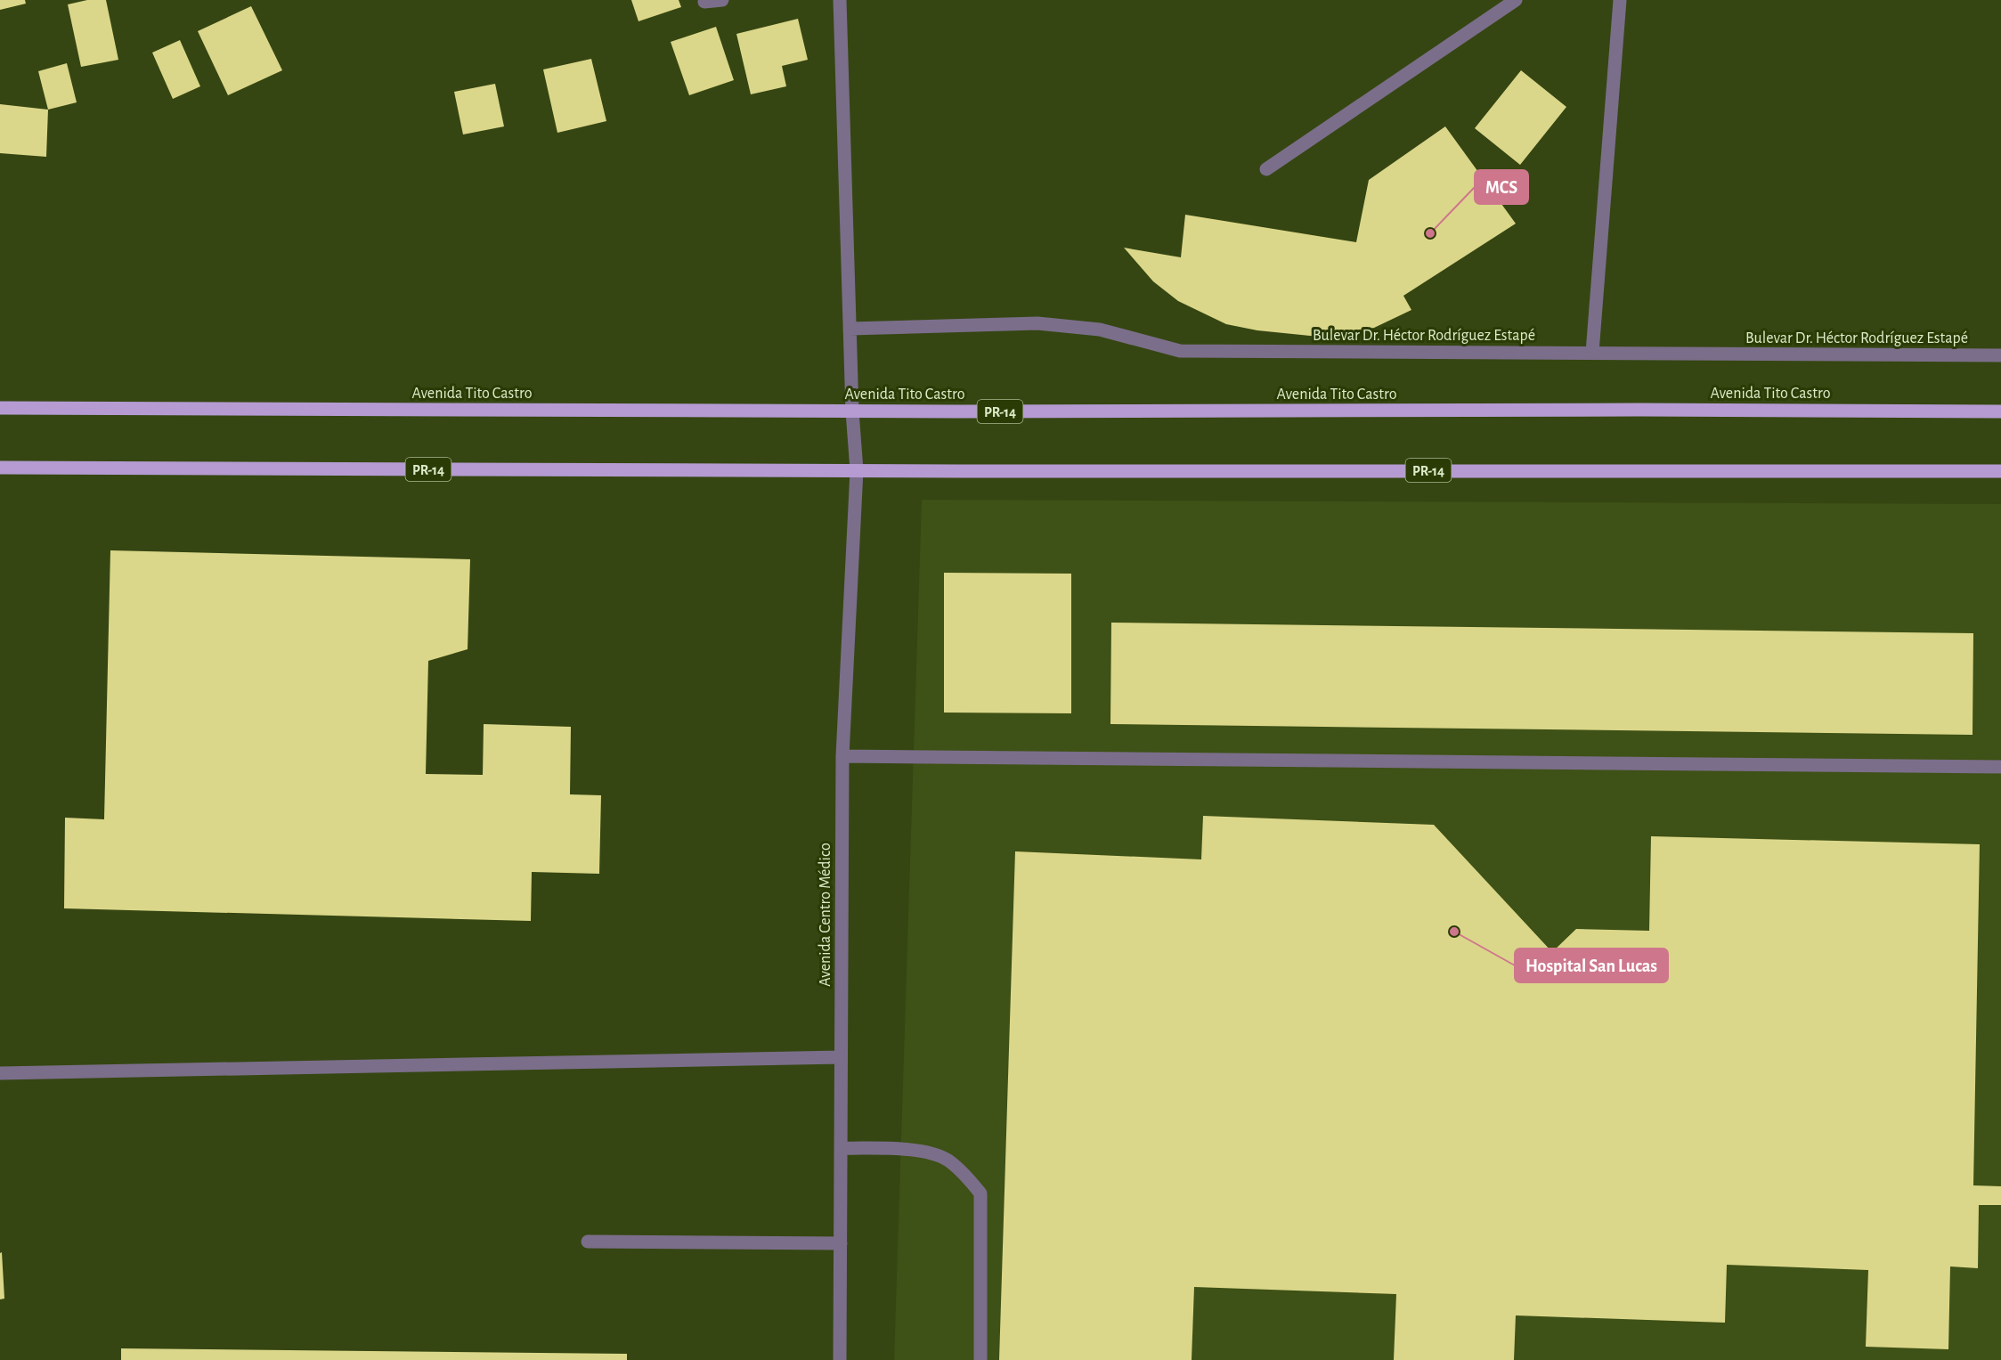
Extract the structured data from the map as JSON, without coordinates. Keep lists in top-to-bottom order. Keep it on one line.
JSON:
{"streets":{"main road":["Avenida Tito Castro","PR-14"],"street":["Bulevar Dr. Héctor Rodríguez Estapé","Avenida Centro Médico"]},"crossings":[["Bulevar Dr. Héctor Rodríguez Estapé","Avenida Centro Médico"],["Avenida Tito Castro","Avenida Centro Médico"],["PR-14","Avenida Centro Médico"]],"places":["MCS","Hospital San Lucas"]}
